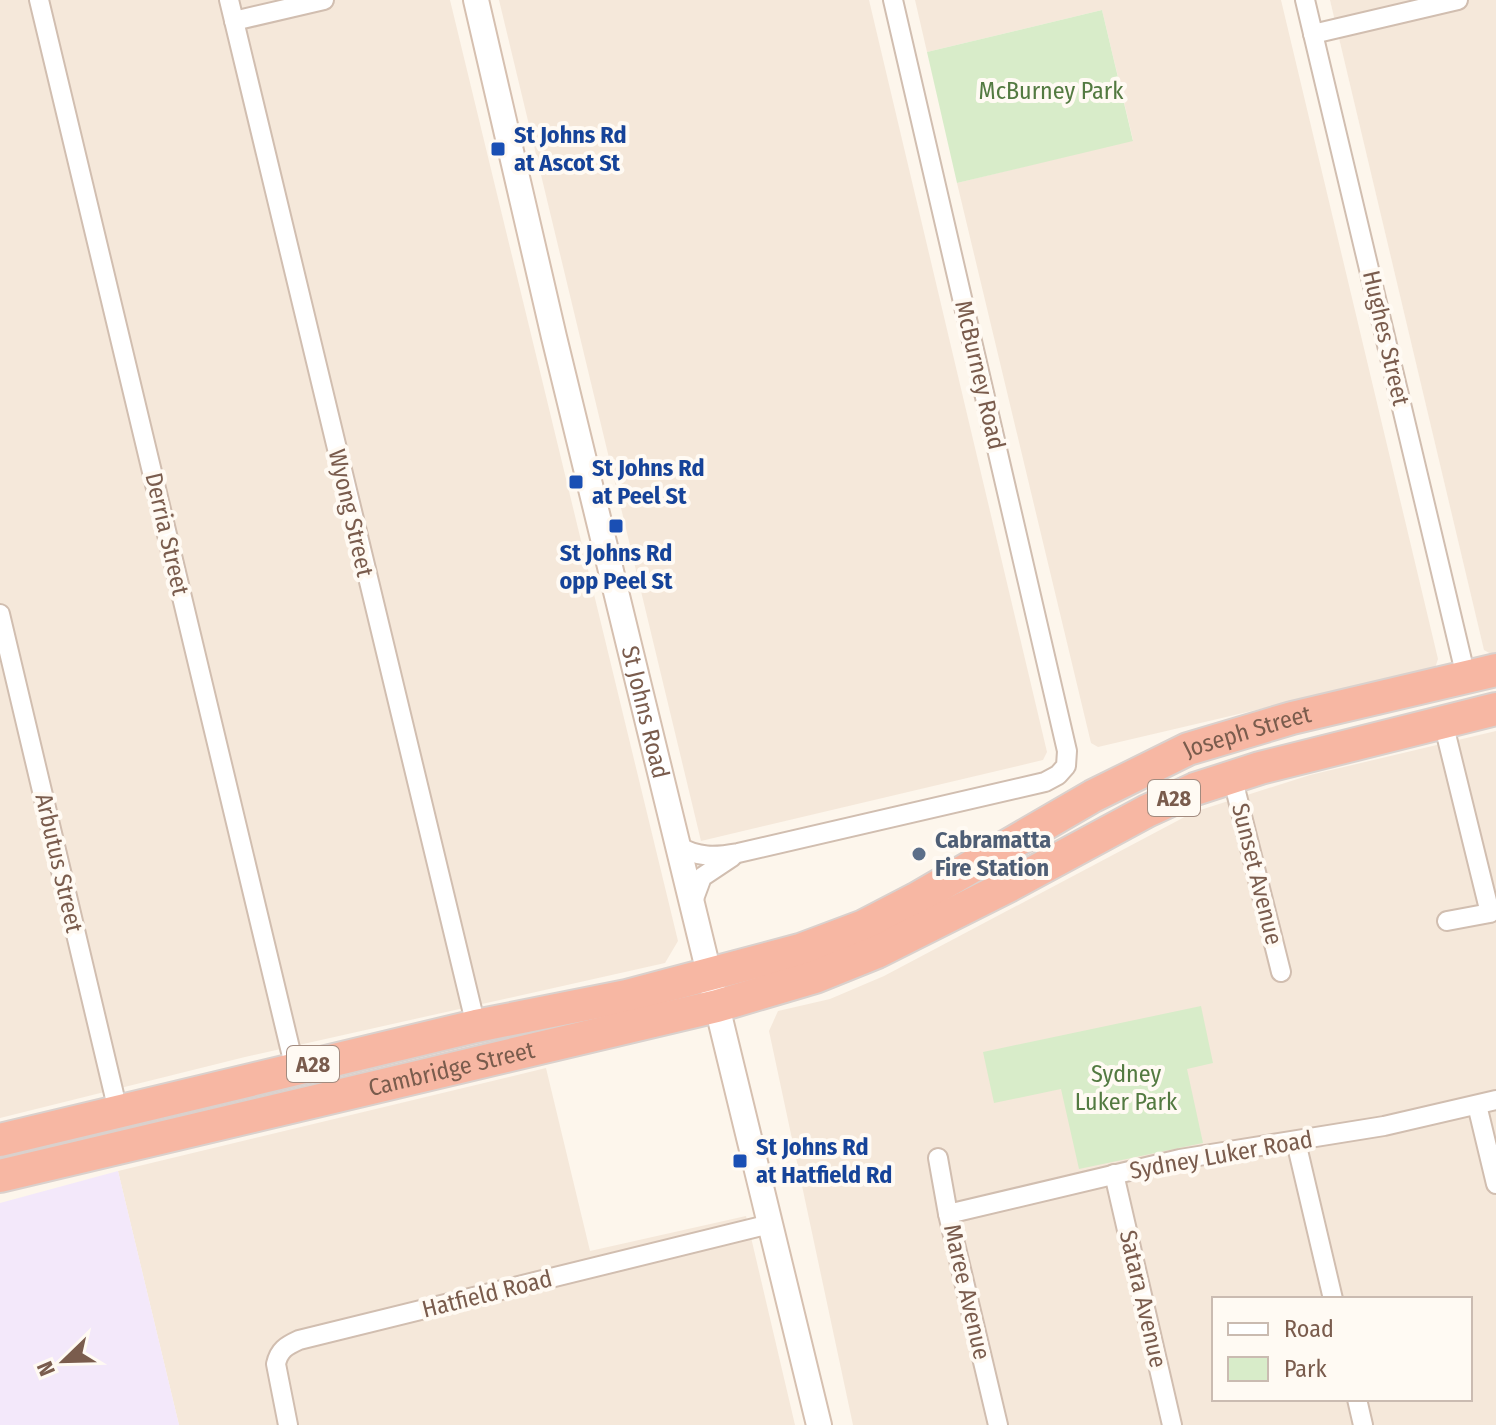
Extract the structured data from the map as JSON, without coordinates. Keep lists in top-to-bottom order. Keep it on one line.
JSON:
{"streets":{"highway":["Joseph Street","A28","Cambridge Street"],"main road":["St Johns Road"],"street":["Hughes Street","McBurney Road","Wyong Street","Derria Street","Arbutus Street","Sunset Avenue","Sydney Luker Road","Maree Avenue","Hatfield Road","Satara Avenue"]},"crossings":[["Hughes Street","Joseph Street"],["Wyong Street","Cambridge Street"],["Derria Street","Cambridge Street"],["St Johns Road","Joseph Street"],["St Johns Road","Cambridge Street"],["St Johns Road","Hatfield Road"],["Joseph Street","Sunset Avenue"],["Joseph Street","Cambridge Street"],["Arbutus Street","Cambridge Street"],["Sydney Luker Road","Maree Avenue"],["Sydney Luker Road","Satara Avenue"]],"parks":["McBurney Park","Sydney Luker Park"],"places":{"transit":["St Johns Rd at Ascot St","St Johns Rd at Peel St","St Johns Rd opp Peel St","St Johns Rd at Hatfield Rd"],"other":["Cabramatta Fire Station"]},"legend":["Road","Park"],"north":"bottom left"}
